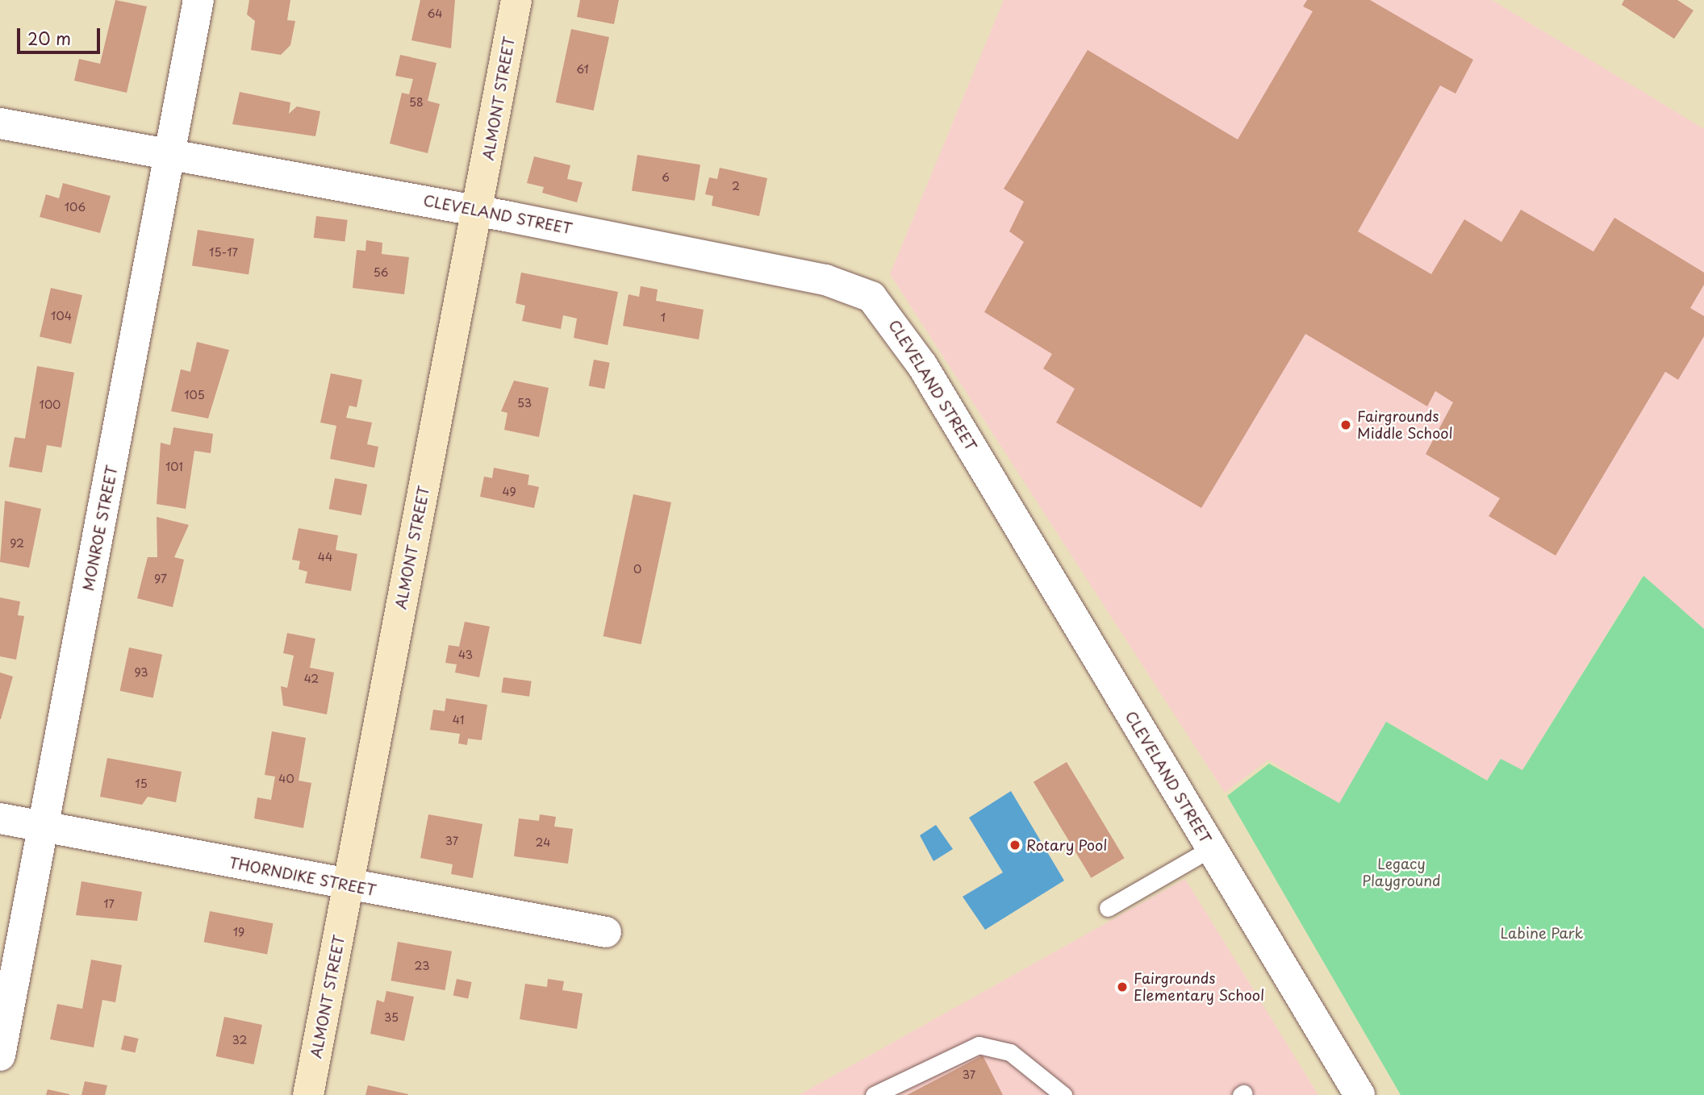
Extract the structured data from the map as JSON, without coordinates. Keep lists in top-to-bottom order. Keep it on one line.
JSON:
{"streets":{"street":["ALMONT STREET","CLEVELAND STREET","MONROE STREET","THORNDIKE STREET"]},"crossings":[["ALMONT STREET","CLEVELAND STREET"],["ALMONT STREET","THORNDIKE STREET"],["CLEVELAND STREET","MONROE STREET"],["MONROE STREET","THORNDIKE STREET"]],"parks":["Legacy Playground","Labine Park"],"places":["Fairgrounds Middle School","Rotary Pool","Fairgrounds Elementary School"],"house_numbers":["64","61","58","6","2","106","15-17","56","104","1","105","53","100","101","49","92","44","0","97","43","93","42","41","40","15","37","24","17","19","23","35","32","37"],"scale_bar":"20 m"}
